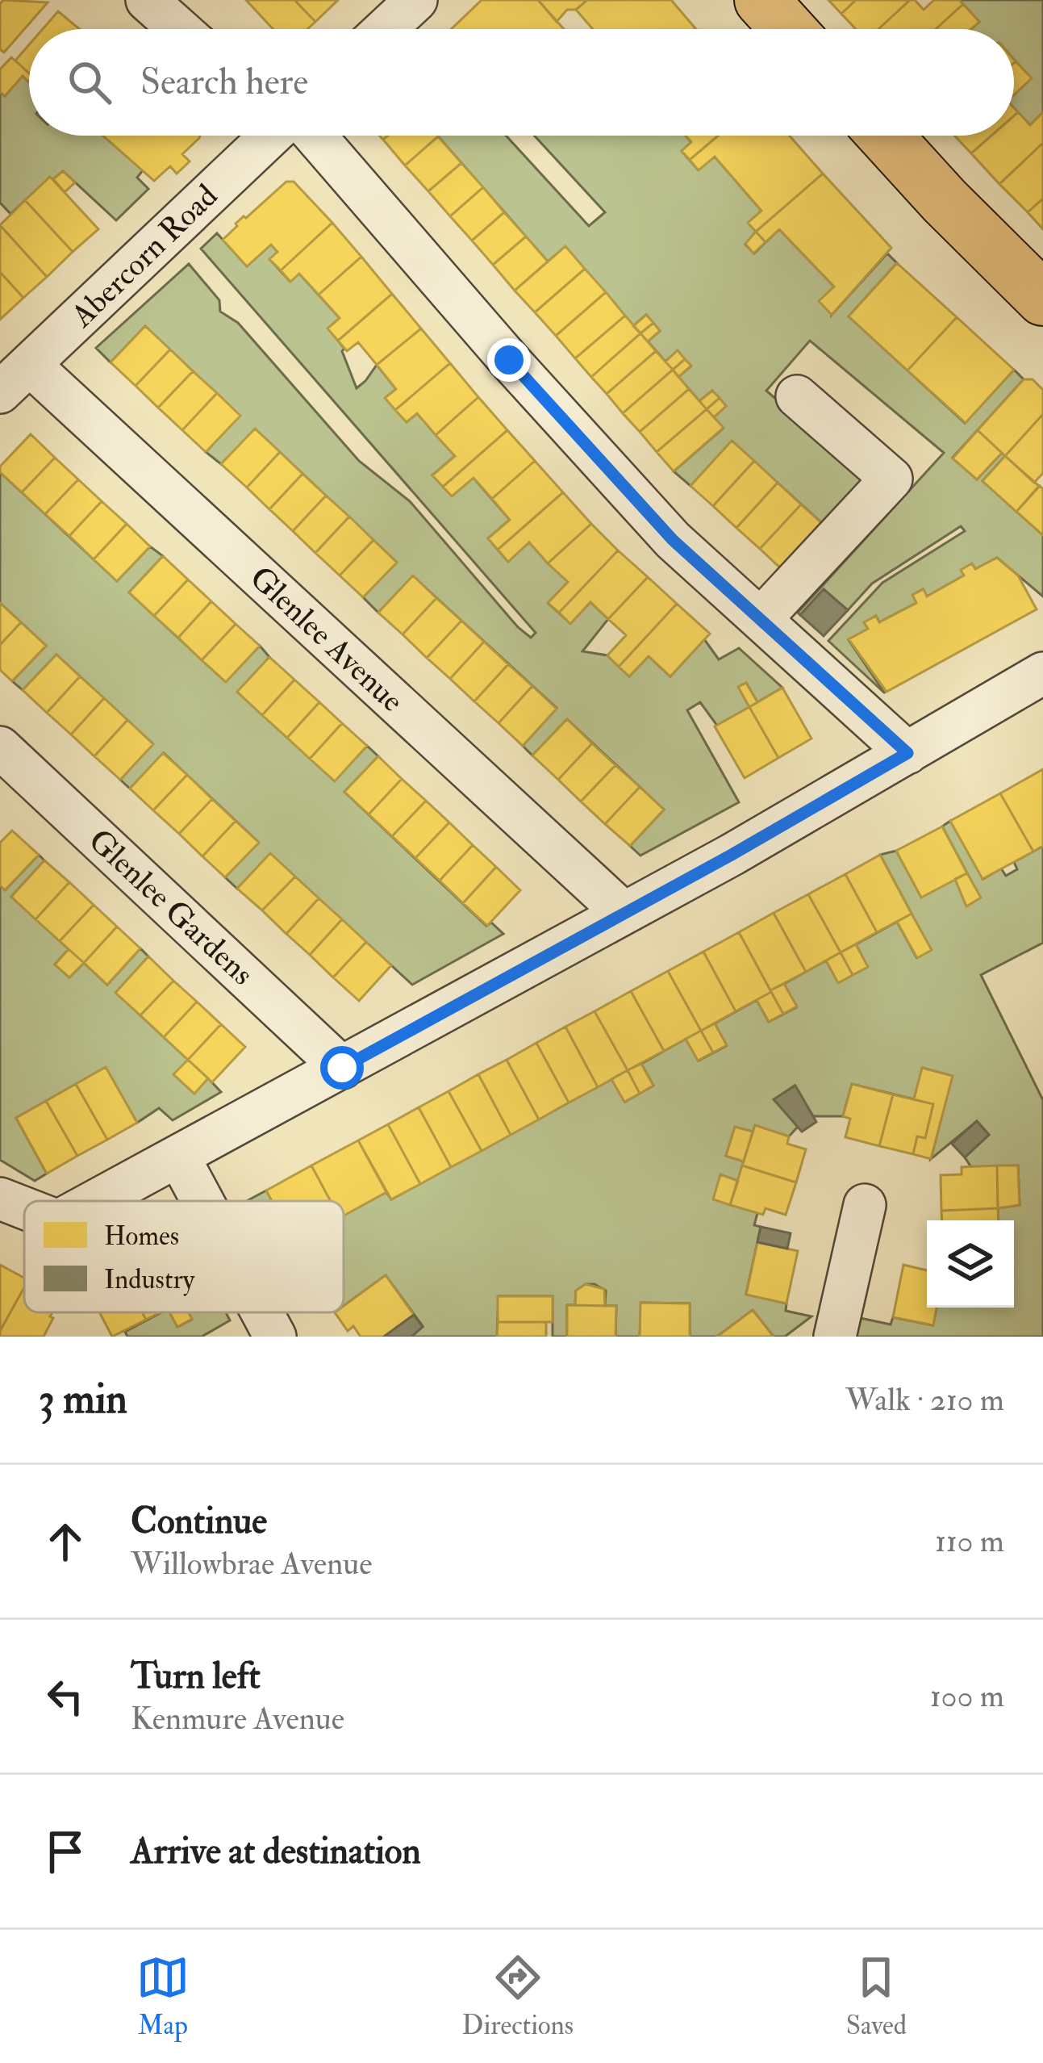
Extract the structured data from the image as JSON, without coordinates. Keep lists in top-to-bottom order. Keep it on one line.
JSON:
{"streets":{"street":["Abercorn Road","Glenlee Avenue","Glenlee Gardens"]},"crossings":[["Abercorn Road","Glenlee Avenue"]],"legend":["Homes","Industry"],"page":{"search":"Search here","heading":["3 min","Walk · 210 m"],"list":[["Continue","Willowbrae Avenue","110 m"],["Turn left","Kenmure Avenue","100 m"],"Arrive at destination"],"nav":["Map","Directions","Saved"]}}
